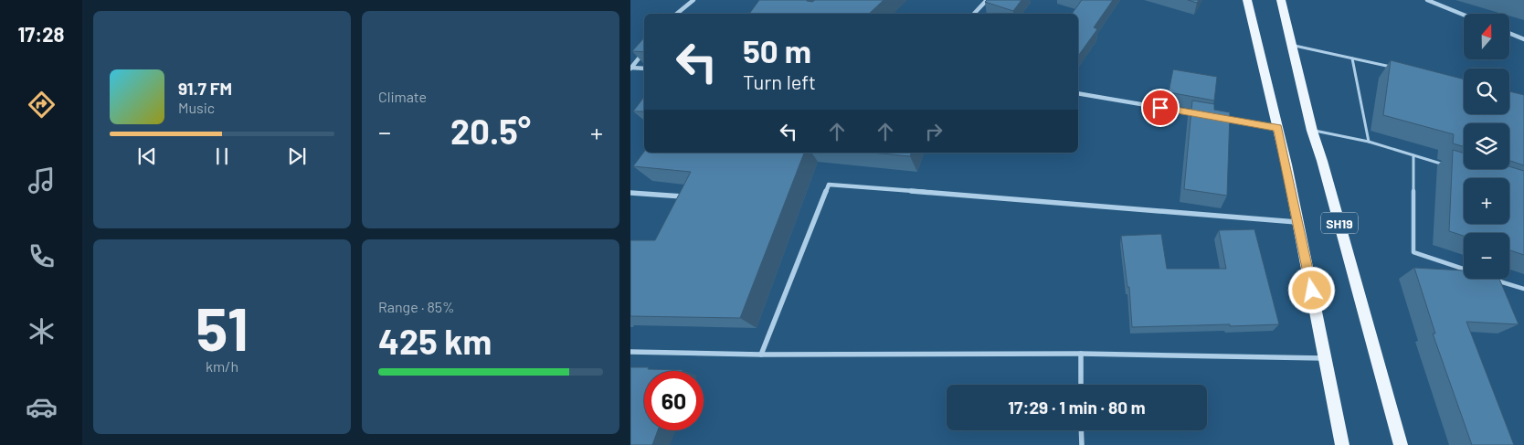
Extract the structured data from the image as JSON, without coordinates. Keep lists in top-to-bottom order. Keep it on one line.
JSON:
{"streets":{"main road":["SH19"]},"north":"top","page":{"tabs":"17:28","tile":["Climate",["51","km/h"],["Range · 85%","425 km"]],"map_buttons":["+","−"],"turn":["50 m","Turn left"],"song":["91.7 FM","Music"],"heat":["−","20.5°","+"],"limit":"60","trip":"17:29 · 1 min · 80 m"}}
